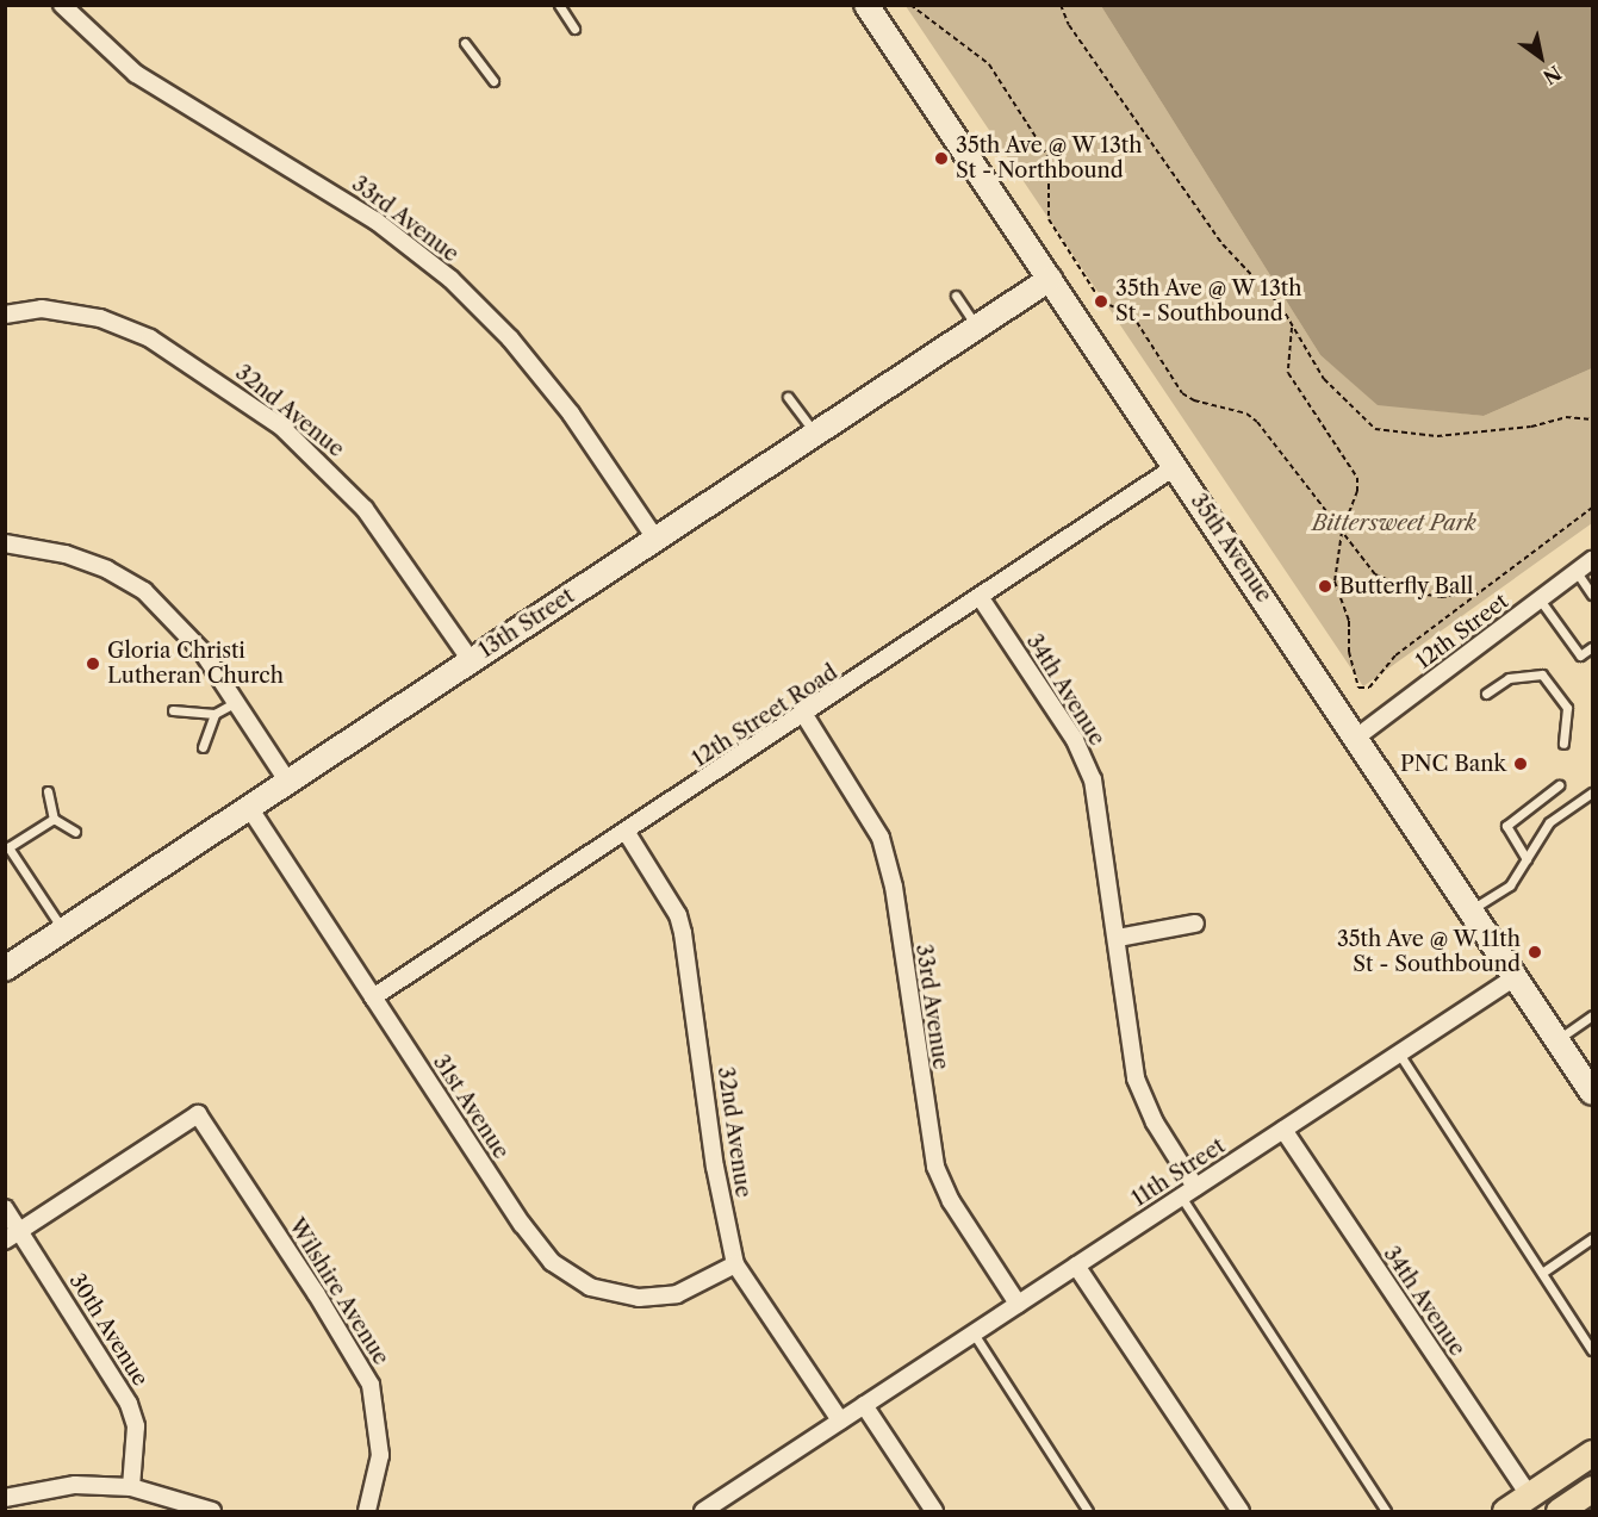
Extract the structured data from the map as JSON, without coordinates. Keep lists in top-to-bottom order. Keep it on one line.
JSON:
{"streets":{"main road":["35th Avenue","13th Street"],"street":["33rd Avenue","32nd Avenue","12th Street","34th Avenue","12th Street Road","31st Avenue","11th Street","Wilshire Avenue","30th Avenue"]},"crossings":[["33rd Avenue","13th Street"],["33rd Avenue","12th Street Road"],["33rd Avenue","11th Street"],["32nd Avenue","13th Street"],["32nd Avenue","12th Street Road"],["32nd Avenue","31st Avenue"],["32nd Avenue","11th Street"],["35th Avenue","13th Street"],["35th Avenue","12th Street"],["35th Avenue","12th Street Road"],["35th Avenue","11th Street"],["13th Street","31st Avenue"],["34th Avenue","12th Street Road"],["34th Avenue","11th Street"],["12th Street Road","31st Avenue"],["Wilshire Avenue","30th Avenue"]],"parks":["Bittersweet Park"],"places":["35th Ave @ W 13th St - Northbound","35th Ave @ W 13th St - Southbound","Butterfly Ball","Gloria Christi Lutheran Church","PNC Bank","35th Ave @ W 11th St - Southbound"],"north":"bottom right"}
